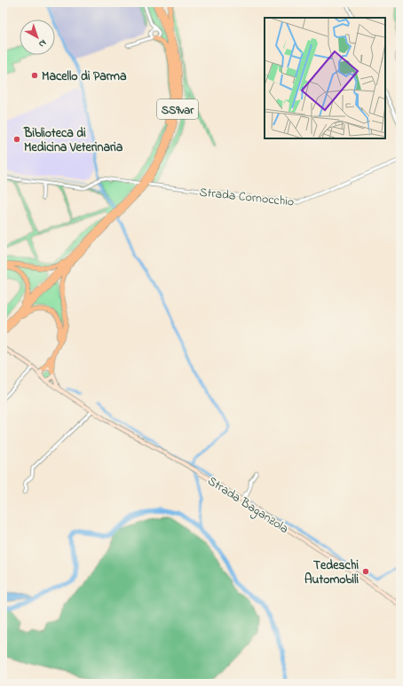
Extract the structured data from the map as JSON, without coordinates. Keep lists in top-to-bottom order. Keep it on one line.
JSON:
{"streets":{"highway":["SS9var"],"main road":["Strada Baganzola"],"street":["Strada Cornocchio"]},"places":["Macello di Parma","Biblioteca di Medicina Veterinaria","Tedeschi Automobili"],"north":"bottom right"}
